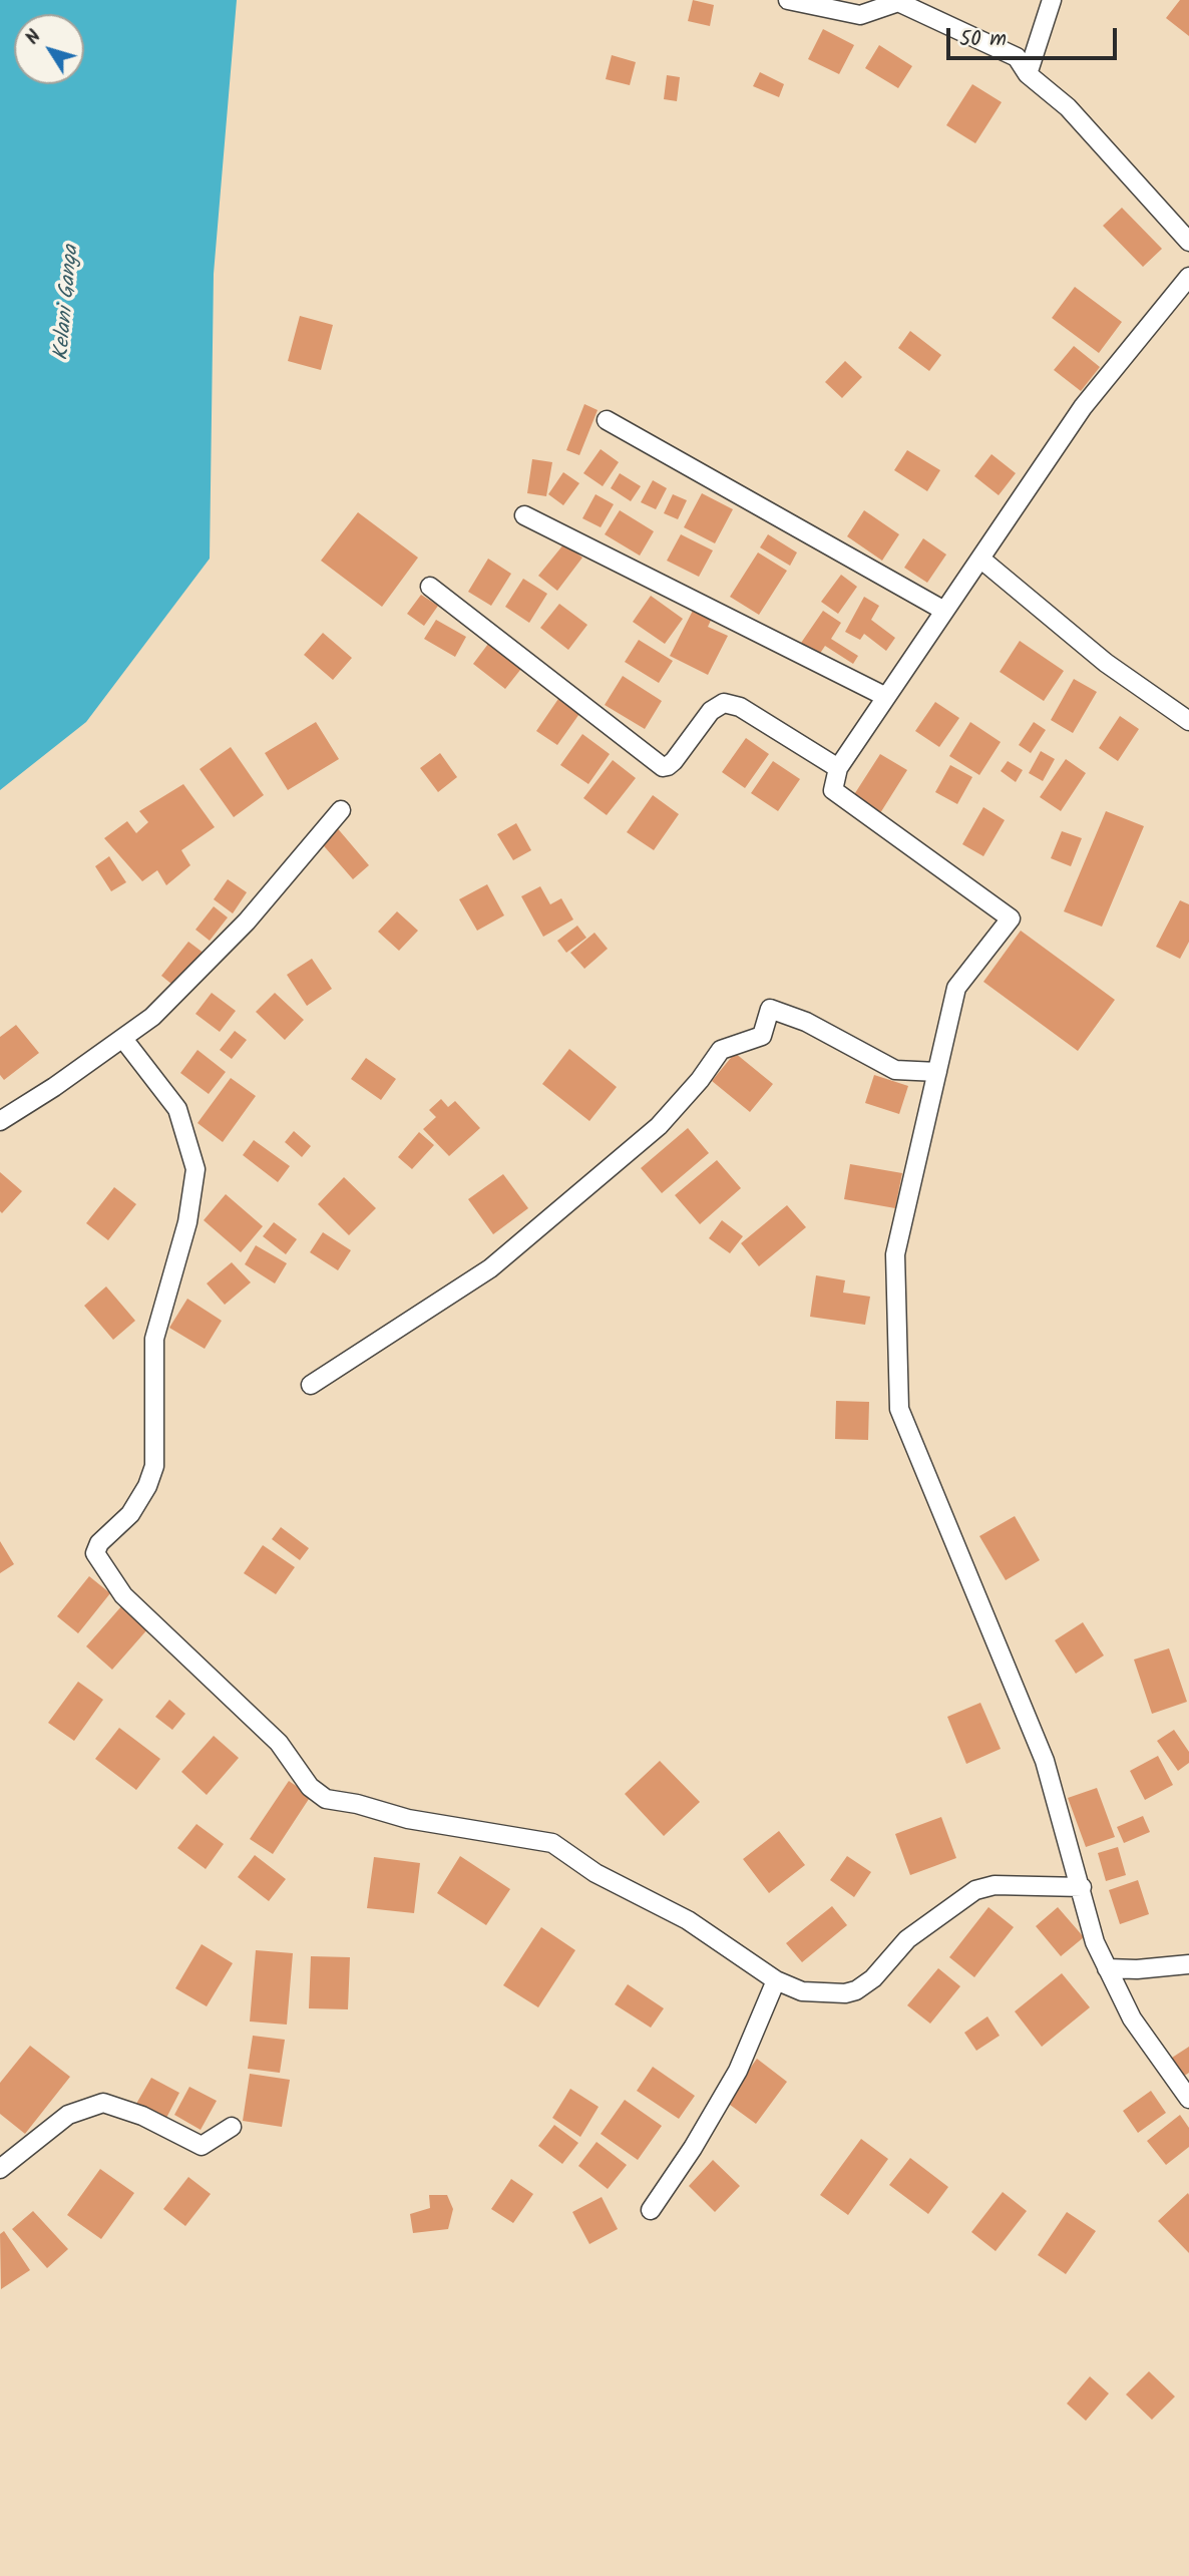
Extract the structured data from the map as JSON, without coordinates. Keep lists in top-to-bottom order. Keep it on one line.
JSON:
{"water":["Kelani Ganga"],"scale_bar":"50 m","north":"top left"}
